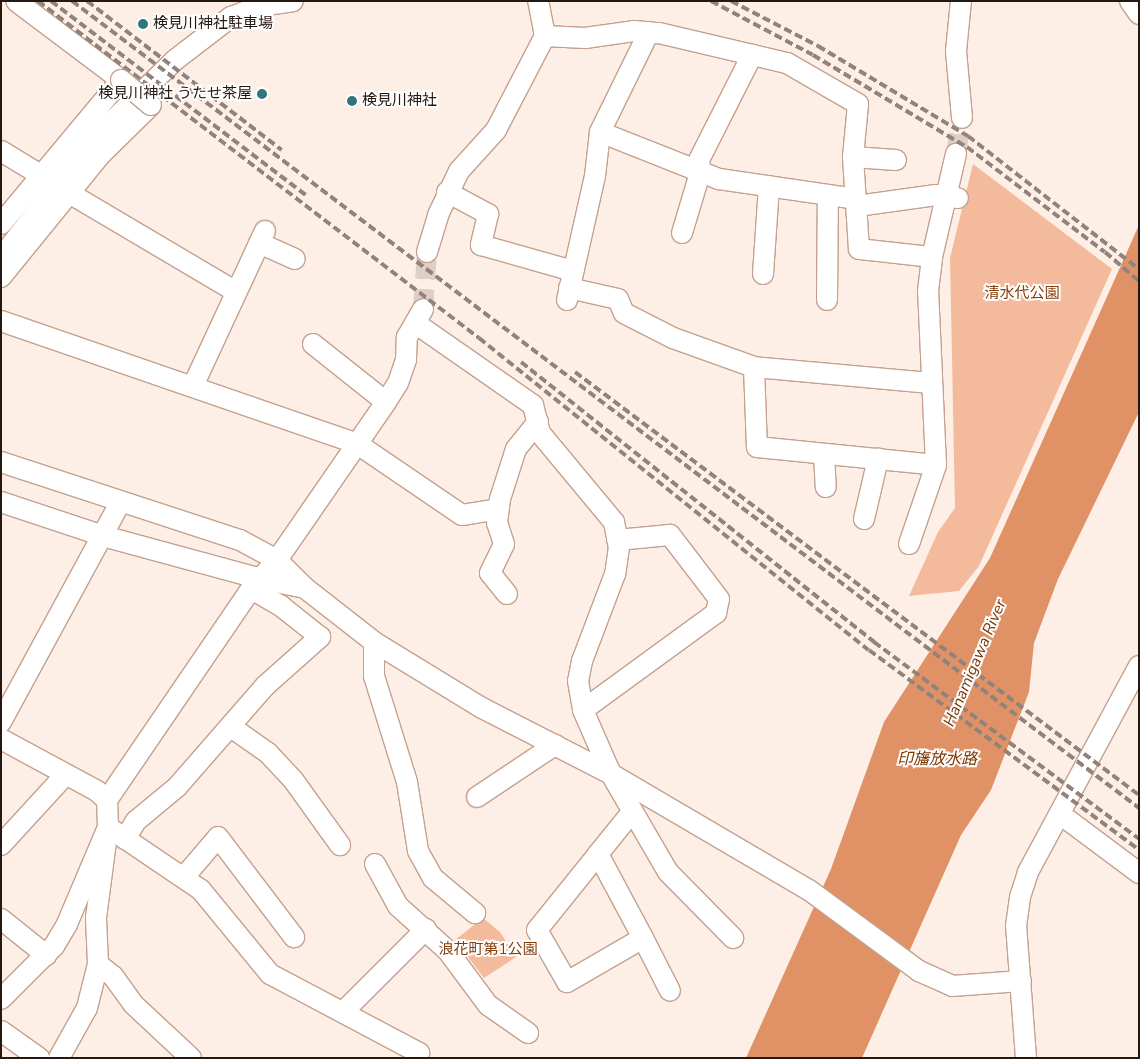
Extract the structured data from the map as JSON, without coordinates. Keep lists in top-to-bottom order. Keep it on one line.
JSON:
{"water":["Hanamigawa River","印旛放水路"],"parks":["清水代公園","浪花町第1公園"],"places":["検見川神社駐車場","検見川神社 うたせ茶屋","検見川神社"]}
